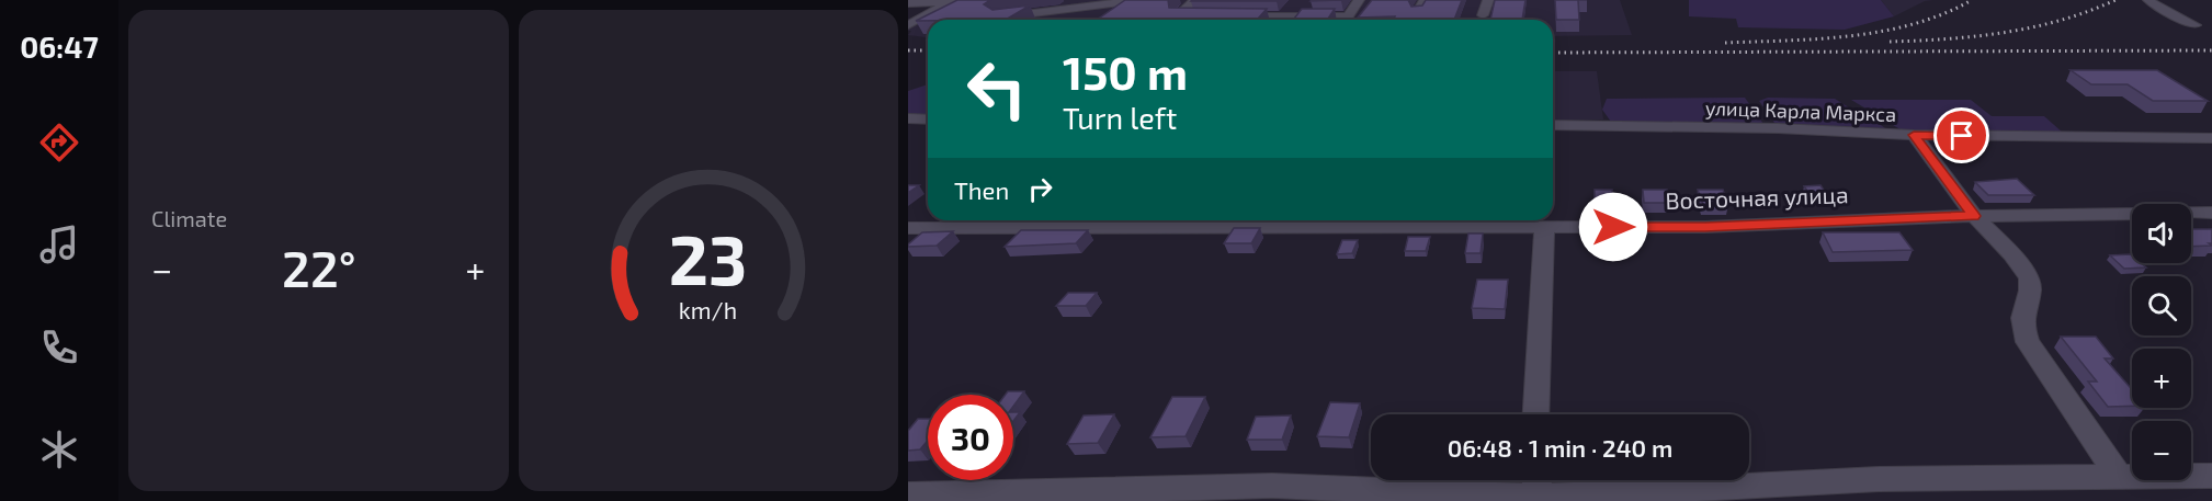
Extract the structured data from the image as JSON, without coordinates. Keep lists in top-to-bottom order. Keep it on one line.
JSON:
{"streets":{"street":["улица Карла Маркса","Восточная улица"]},"page":{"tabs":"06:47","tile":"Climate","turn":["150 m","Turn left"],"then":"Then","map_buttons":["+","−"],"heat":["−","22°","+"],"limit":"30","trip":"06:48 · 1 min · 240 m","gauge":["23","km/h"]}}
